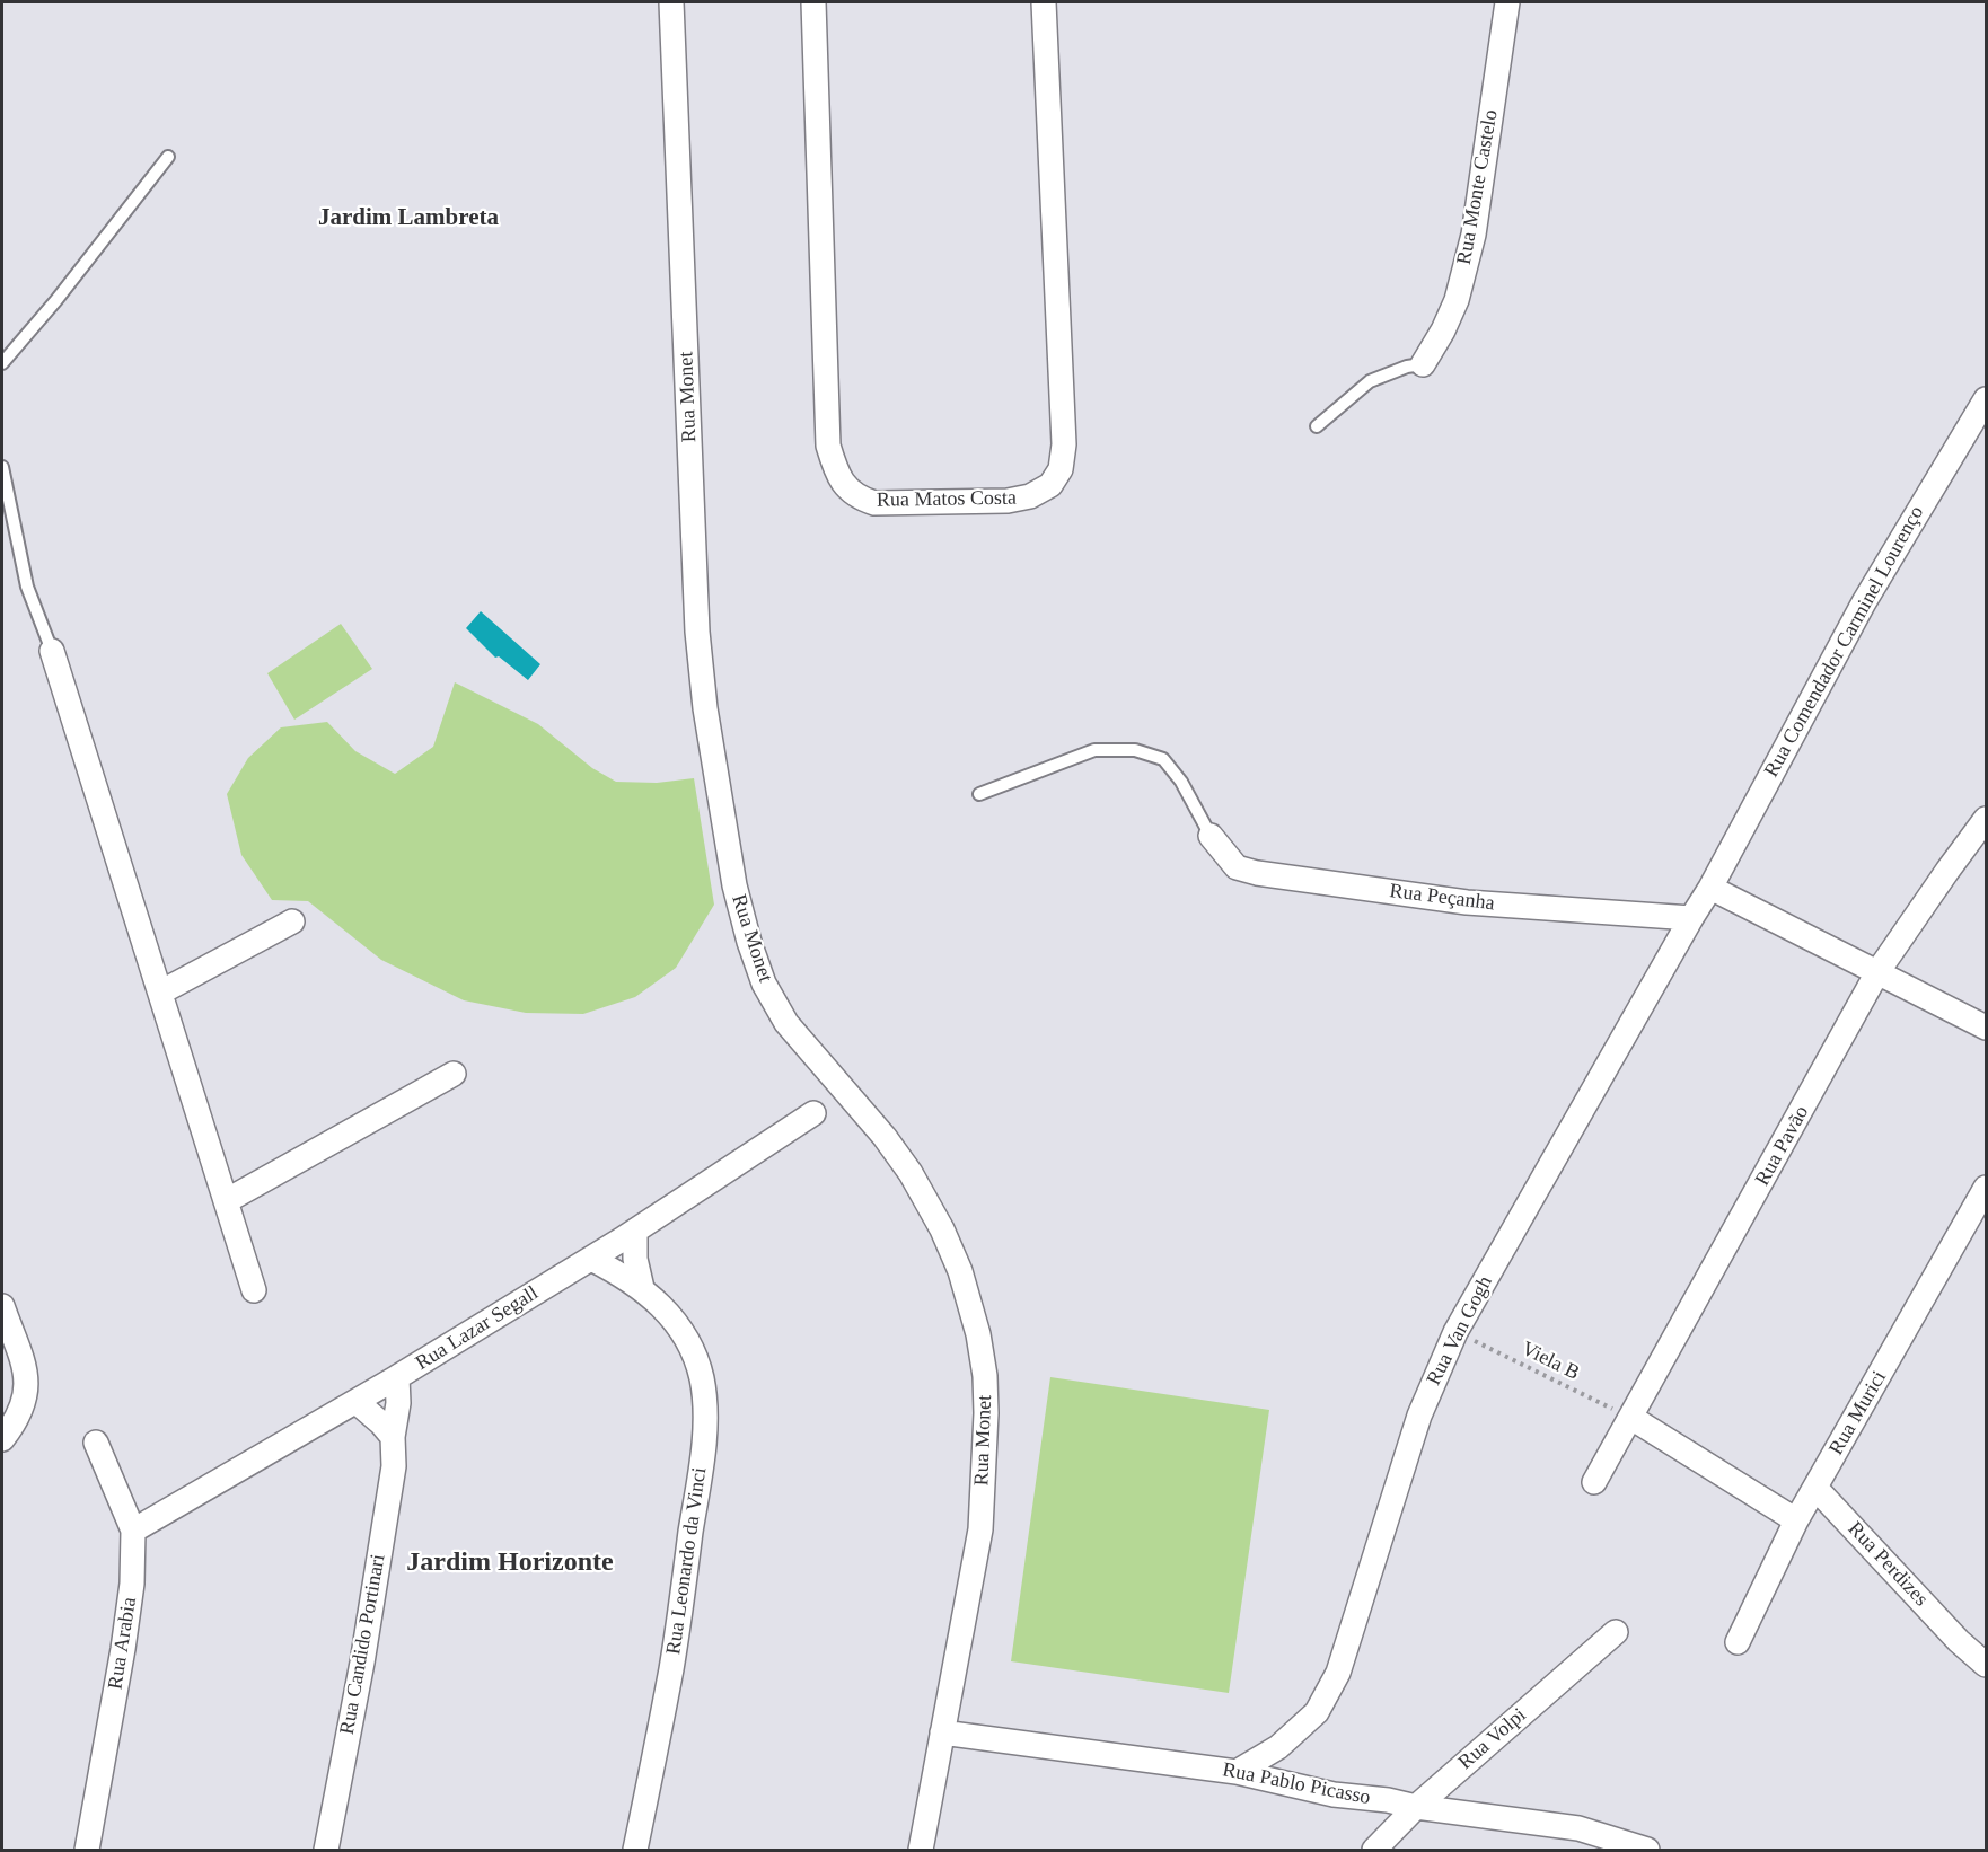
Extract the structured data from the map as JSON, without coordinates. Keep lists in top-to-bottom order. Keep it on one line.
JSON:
{"streets":{"street":["Rua Monte Castelo","Rua Monet","Rua Matos Costa","Rua Comendador Carminel Lourenço","Rua Peçanha","Rua Pavão","Rua Lazar Segall","Rua Van Gogh","Rua Murici","Rua Leonardo da Vinci","Rua Perdizes","Rua Arabia","Rua Candido Portinari","Rua Volpi","Rua Pablo Picasso"],"path":["Viela B"]},"crossings":[["Rua Monet","Rua Pablo Picasso"],["Rua Comendador Carminel Lourenço","Rua Van Gogh"],["Rua Peçanha","Rua Van Gogh"],["Rua Pavão","Viela B"],["Rua Lazar Segall","Rua Leonardo da Vinci"],["Rua Lazar Segall","Rua Arabia"],["Rua Lazar Segall","Rua Candido Portinari"],["Rua Van Gogh","Viela B"],["Rua Van Gogh","Rua Pablo Picasso"],["Rua Murici","Rua Perdizes"],["Rua Volpi","Rua Pablo Picasso"]],"districts":["Jardim Lambreta","Jardim Horizonte"]}
